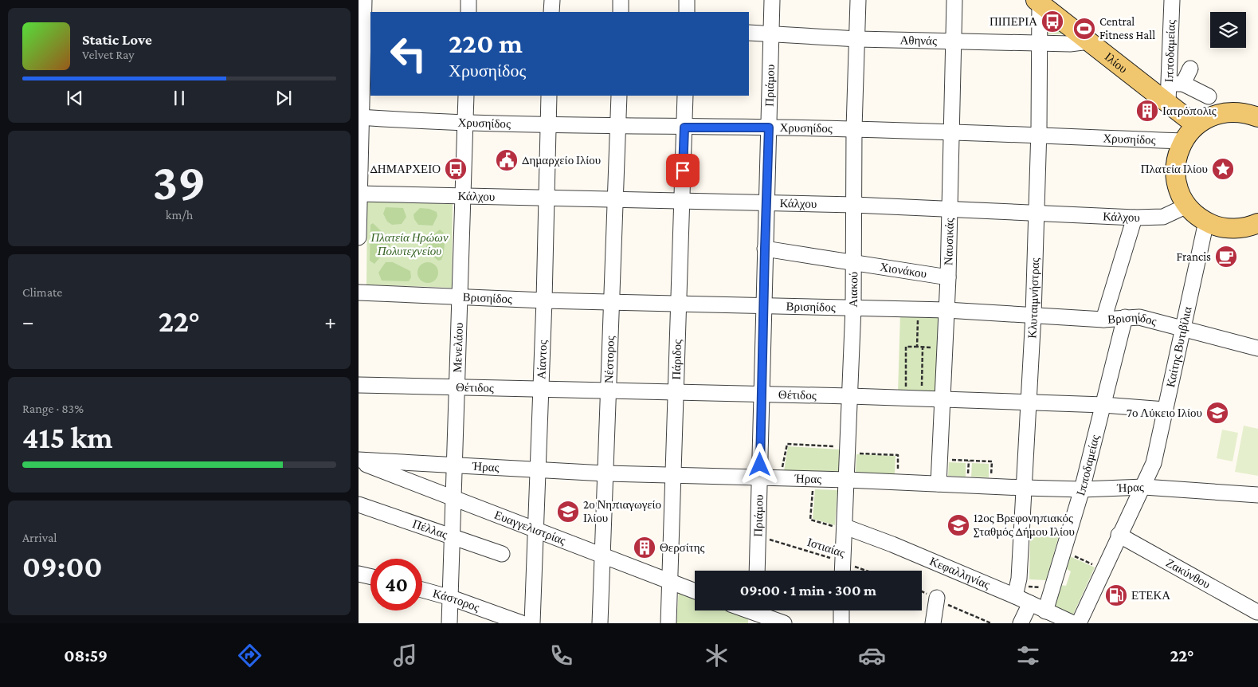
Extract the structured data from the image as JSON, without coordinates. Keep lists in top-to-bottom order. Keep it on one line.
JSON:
{"streets":{"main road":["Ιλίου"],"street":["Αθηνάς","Ιπποδαμείας","Πριάμου","Χρυσηίδος","Κάλχου","Ναυσικάς","Χιονάκου","Αιακού","Κλυταιμνήστρας","Βρισηίδος","Μενελάου","Καίτης Βυτιβίλια","Αίαντος","Νέστορος","Πάριδος","Θέτιδος","Ήρας","Ευαγγελιστρίας","Πέλλας","Κεφαλληνίας","Ζακύνθου","Κάστορος"],"path":["Ιστιαίας"]},"crossings":[["Αθηνάς","Ιλίου"],["Αθηνάς","Πριάμου"],["Αθηνάς","Ναυσικάς"],["Αθηνάς","Αιακού"],["Αθηνάς","Κλυταιμνήστρας"],["Ιπποδαμείας","Ιλίου"],["Ιπποδαμείας","Βρισηίδος"],["Ιπποδαμείας","Θέτιδος"],["Ιπποδαμείας","Ήρας"],["Ιπποδαμείας","Κεφαλληνίας"],["Ιλίου","Κλυταιμνήστρας"],["Πριάμου","Χρυσηίδος"],["Πριάμου","Κάλχου"],["Πριάμου","Χιονάκου"],["Πριάμου","Βρισηίδος"],["Πριάμου","Θέτιδος"],["Πριάμου","Ήρας"],["Πριάμου","Ιστιαίας"],["Χρυσηίδος","Ναυσικάς"],["Χρυσηίδος","Αιακού"],["Χρυσηίδος","Κλυταιμνήστρας"],["Χρυσηίδος","Μενελάου"],["Χρυσηίδος","Αίαντος"],["Χρυσηίδος","Νέστορος"],["Χρυσηίδος","Πάριδος"],["Κάλχου","Ναυσικάς"],["Κάλχου","Αιακού"],["Κάλχου","Κλυταιμνήστρας"],["Κάλχου","Μενελάου"],["Κάλχου","Αίαντος"],["Κάλχου","Νέστορος"],["Κάλχου","Πάριδος"],["Ναυσικάς","Χιονάκου"],["Ναυσικάς","Βρισηίδος"],["Ναυσικάς","Θέτιδος"],["Ναυσικάς","Ήρας"],["Χιονάκου","Αιακού"],["Αιακού","Βρισηίδος"],["Αιακού","Θέτιδος"],["Αιακού","Ήρας"],["Αιακού","Ιστιαίας"],["Αιακού","Κεφαλληνίας"],["Κλυταιμνήστρας","Βρισηίδος"],["Κλυταιμνήστρας","Θέτιδος"],["Κλυταιμνήστρας","Ήρας"],["Κλυταιμνήστρας","Κεφαλληνίας"],["Βρισηίδος","Μενελάου"],["Βρισηίδος","Καίτης Βυτιβίλια"],["Βρισηίδος","Αίαντος"],["Βρισηίδος","Νέστορος"],["Βρισηίδος","Πάριδος"],["Μενελάου","Θέτιδος"],["Μενελάου","Ήρας"],["Μενελάου","Ευαγγελιστρίας"],["Μενελάου","Πέλλας"],["Μενελάου","Κάστορος"],["Καίτης Βυτιβίλια","Θέτιδος"],["Καίτης Βυτιβίλια","Ήρας"],["Καίτης Βυτιβίλια","Ζακύνθου"],["Αίαντος","Θέτιδος"],["Αίαντος","Ήρας"],["Αίαντος","Ευαγγελιστρίας"],["Νέστορος","Θέτιδος"],["Νέστορος","Ήρας"],["Νέστορος","Ευαγγελιστρίας"],["Πάριδος","Θέτιδος"],["Πάριδος","Ήρας"],["Πάριδος","Ευαγγελιστρίας"],["Ήρας","Ευαγγελιστρίας"]],"parks":["Πλατεία Ηρώων Πολυτεχνείου"],"places":{"bus stop":["ΠΙΠΕΡΙΑ","ΔΗΜΑΡΧΕΙΟ"],"sports":["Central Fitness Hall"],"building":["Ιατρόπολις","Θερσίτης"],"public building":["Δημαρχείο Ιλίου"],"place":["Πλατεία Ιλίου"],"cafe":["Francis"],"school or university":["7ο Λύκειο Ιλίου","2ο Νηπιαγωγείο Ιλίου","12ος Βρεφονηπιακός Σταθμός Δήμου Ιλίου"],"fuel station":["ΕΤΕΚΑ"]},"page":{"turn":["220 m","Χρυσηίδος"],"song":["Static Love","Velvet Ray"],"tile":[["39","km/h"],"Climate",["Range · 83%","415 km"],["Arrival","09:00"]],"heat":["−","22°","+"],"limit":"40","trip":"09:00 · 1 min · 300 m","tabs":["08:59","22°"]}}
